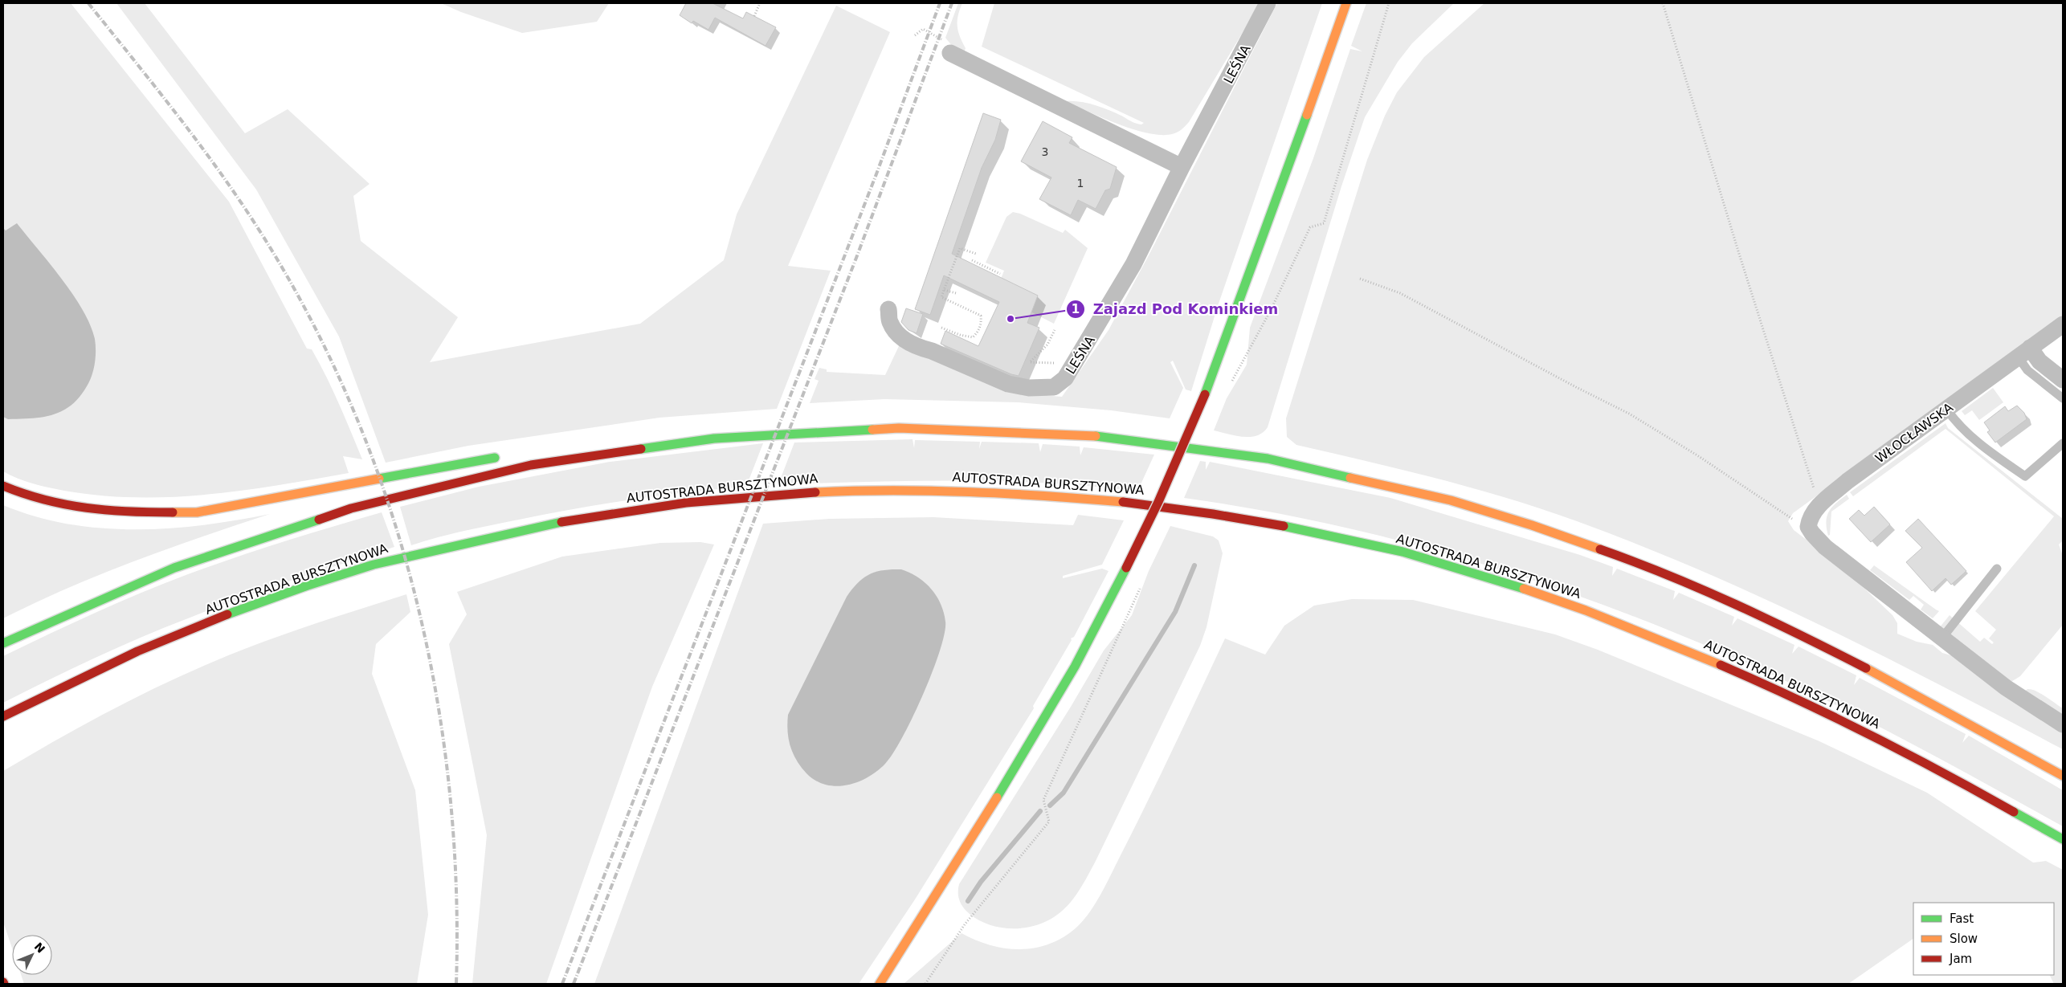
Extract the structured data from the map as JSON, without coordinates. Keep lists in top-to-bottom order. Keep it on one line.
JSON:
{"streets":{"main road":["AUTOSTRADA BURSZTYNOWA"],"street":["LEŚNA","WŁOCŁAWSKA"]},"places":["Zajazd Pod Kominkiem"],"house_numbers":["3","1"],"legend":["Fast","Slow","Jam"],"north":"top right"}
